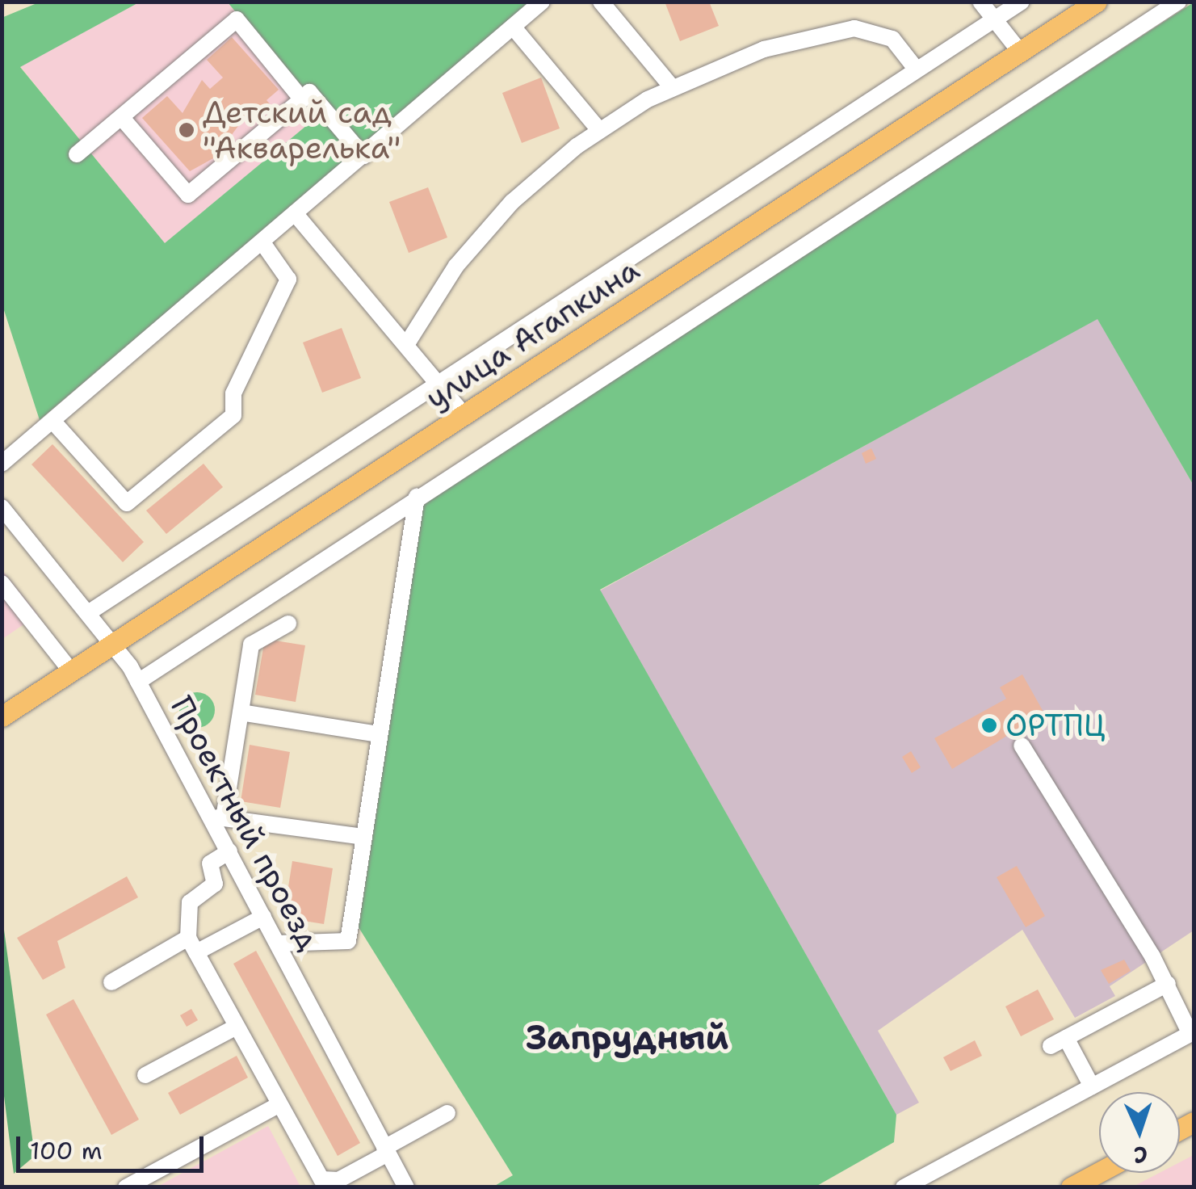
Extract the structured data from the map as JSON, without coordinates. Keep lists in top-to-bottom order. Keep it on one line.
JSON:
{"streets":{"main road":["улица Агапкина"],"street":["Проектный проезд"]},"crossings":[["улица Агапкина","Проектный проезд"]],"districts":["Запрудный"],"places":["Детский сад \"Акварелька\"","ОРТПЦ"],"scale_bar":"100 m","north":"bottom"}
